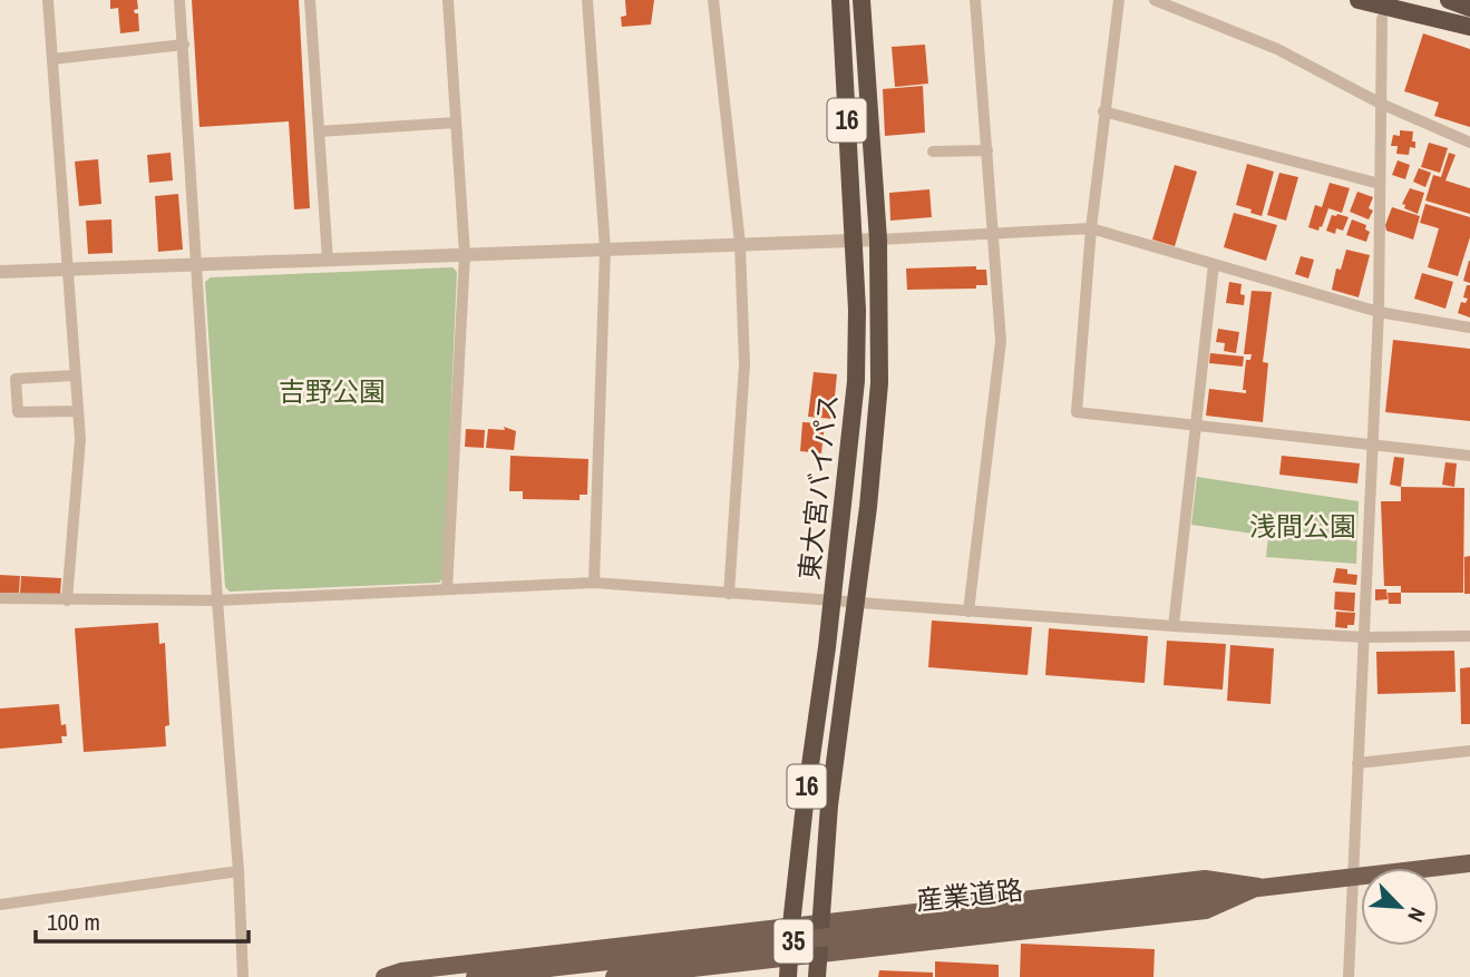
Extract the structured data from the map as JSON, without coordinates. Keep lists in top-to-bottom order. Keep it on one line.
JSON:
{"streets":{"highway":["16","東大宮バイパス"],"main road":["産業道路","35"]},"crossings":[["東大宮バイパス","35"],["産業道路","35"]],"parks":["吉野公園","浅間公園"],"scale_bar":"100 m","north":"bottom right"}
